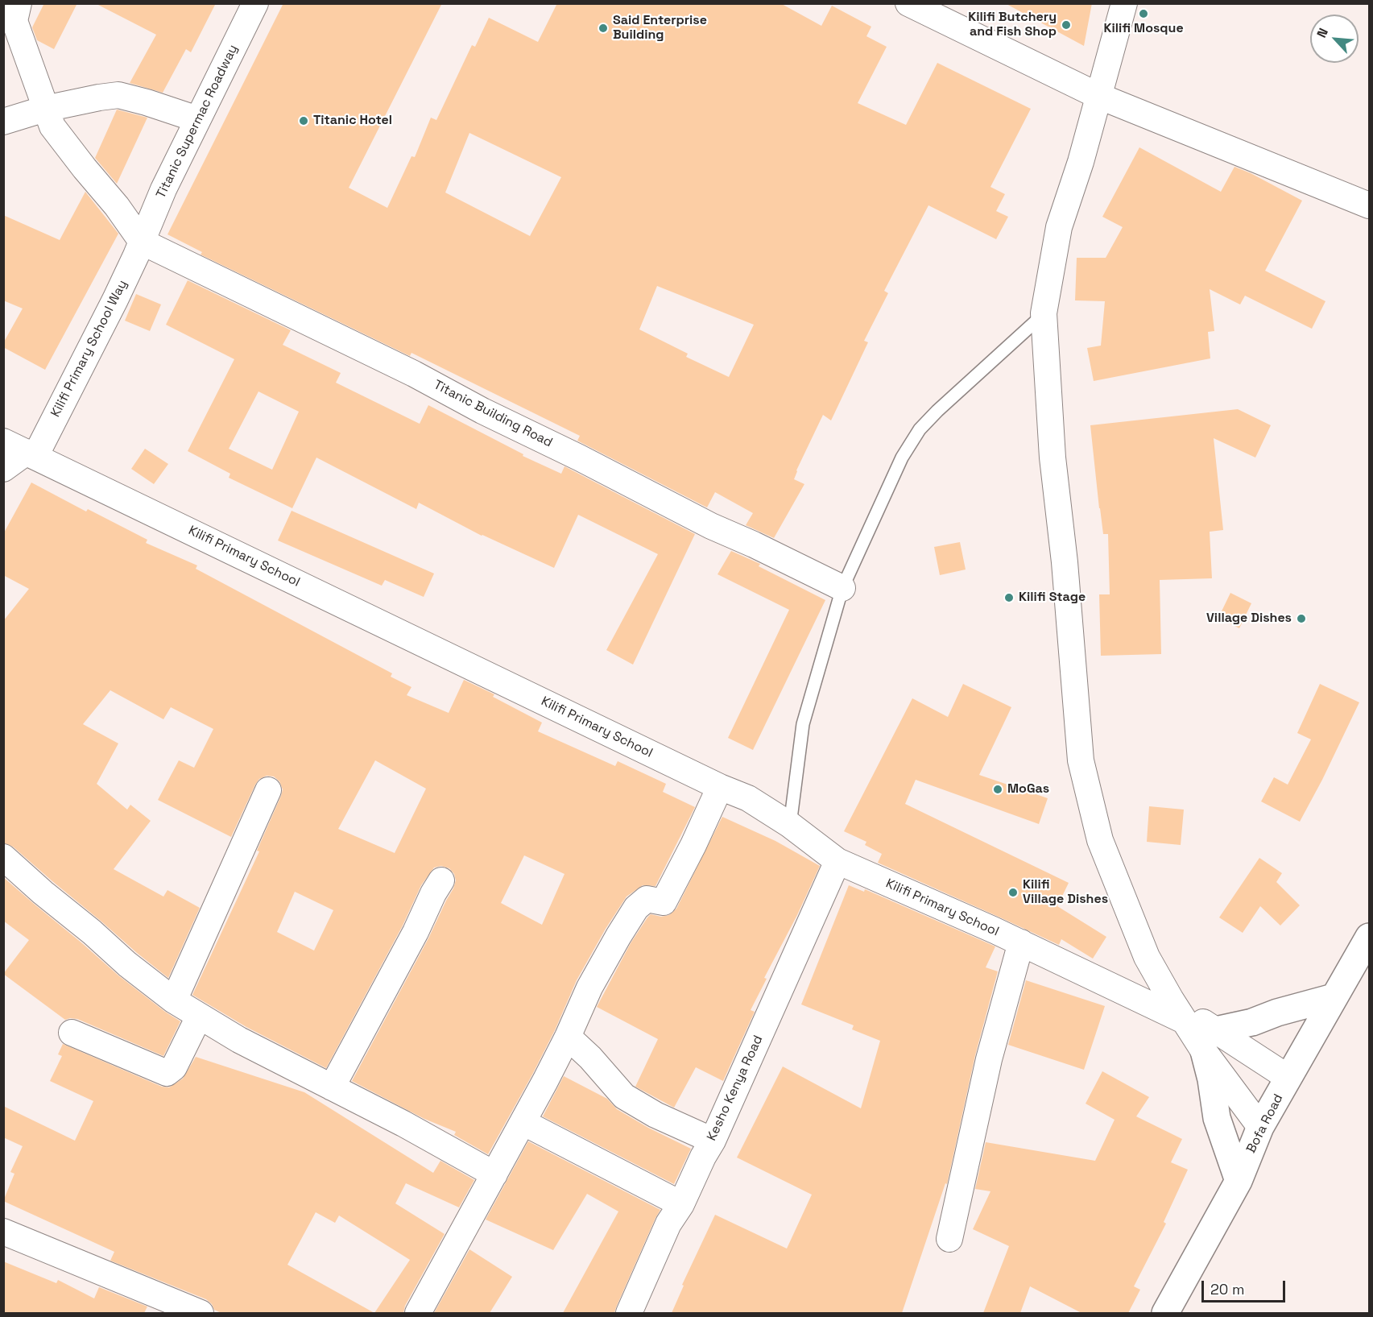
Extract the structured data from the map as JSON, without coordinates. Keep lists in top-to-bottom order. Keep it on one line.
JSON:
{"streets":{"street":["Titanic Supermac Roadway","Kilifi Primary School Way","Titanic Building Road","Kilifi Primary School","Kesho Kenya Road","Bofa Road"]},"crossings":[["Titanic Supermac Roadway","Kilifi Primary School Way"],["Titanic Supermac Roadway","Titanic Building Road"],["Kilifi Primary School Way","Titanic Building Road"],["Kilifi Primary School Way","Kilifi Primary School"],["Kilifi Primary School","Kesho Kenya Road"],["Kilifi Primary School","Bofa Road"]],"places":["Kilifi Mosque","Kilifi Butchery and Fish Shop","Said Enterprise Building","Titanic Hotel","Kilifi Stage","Village Dishes","MoGas","Kilifi Village Dishes"],"scale_bar":"20 m","north":"top left"}
